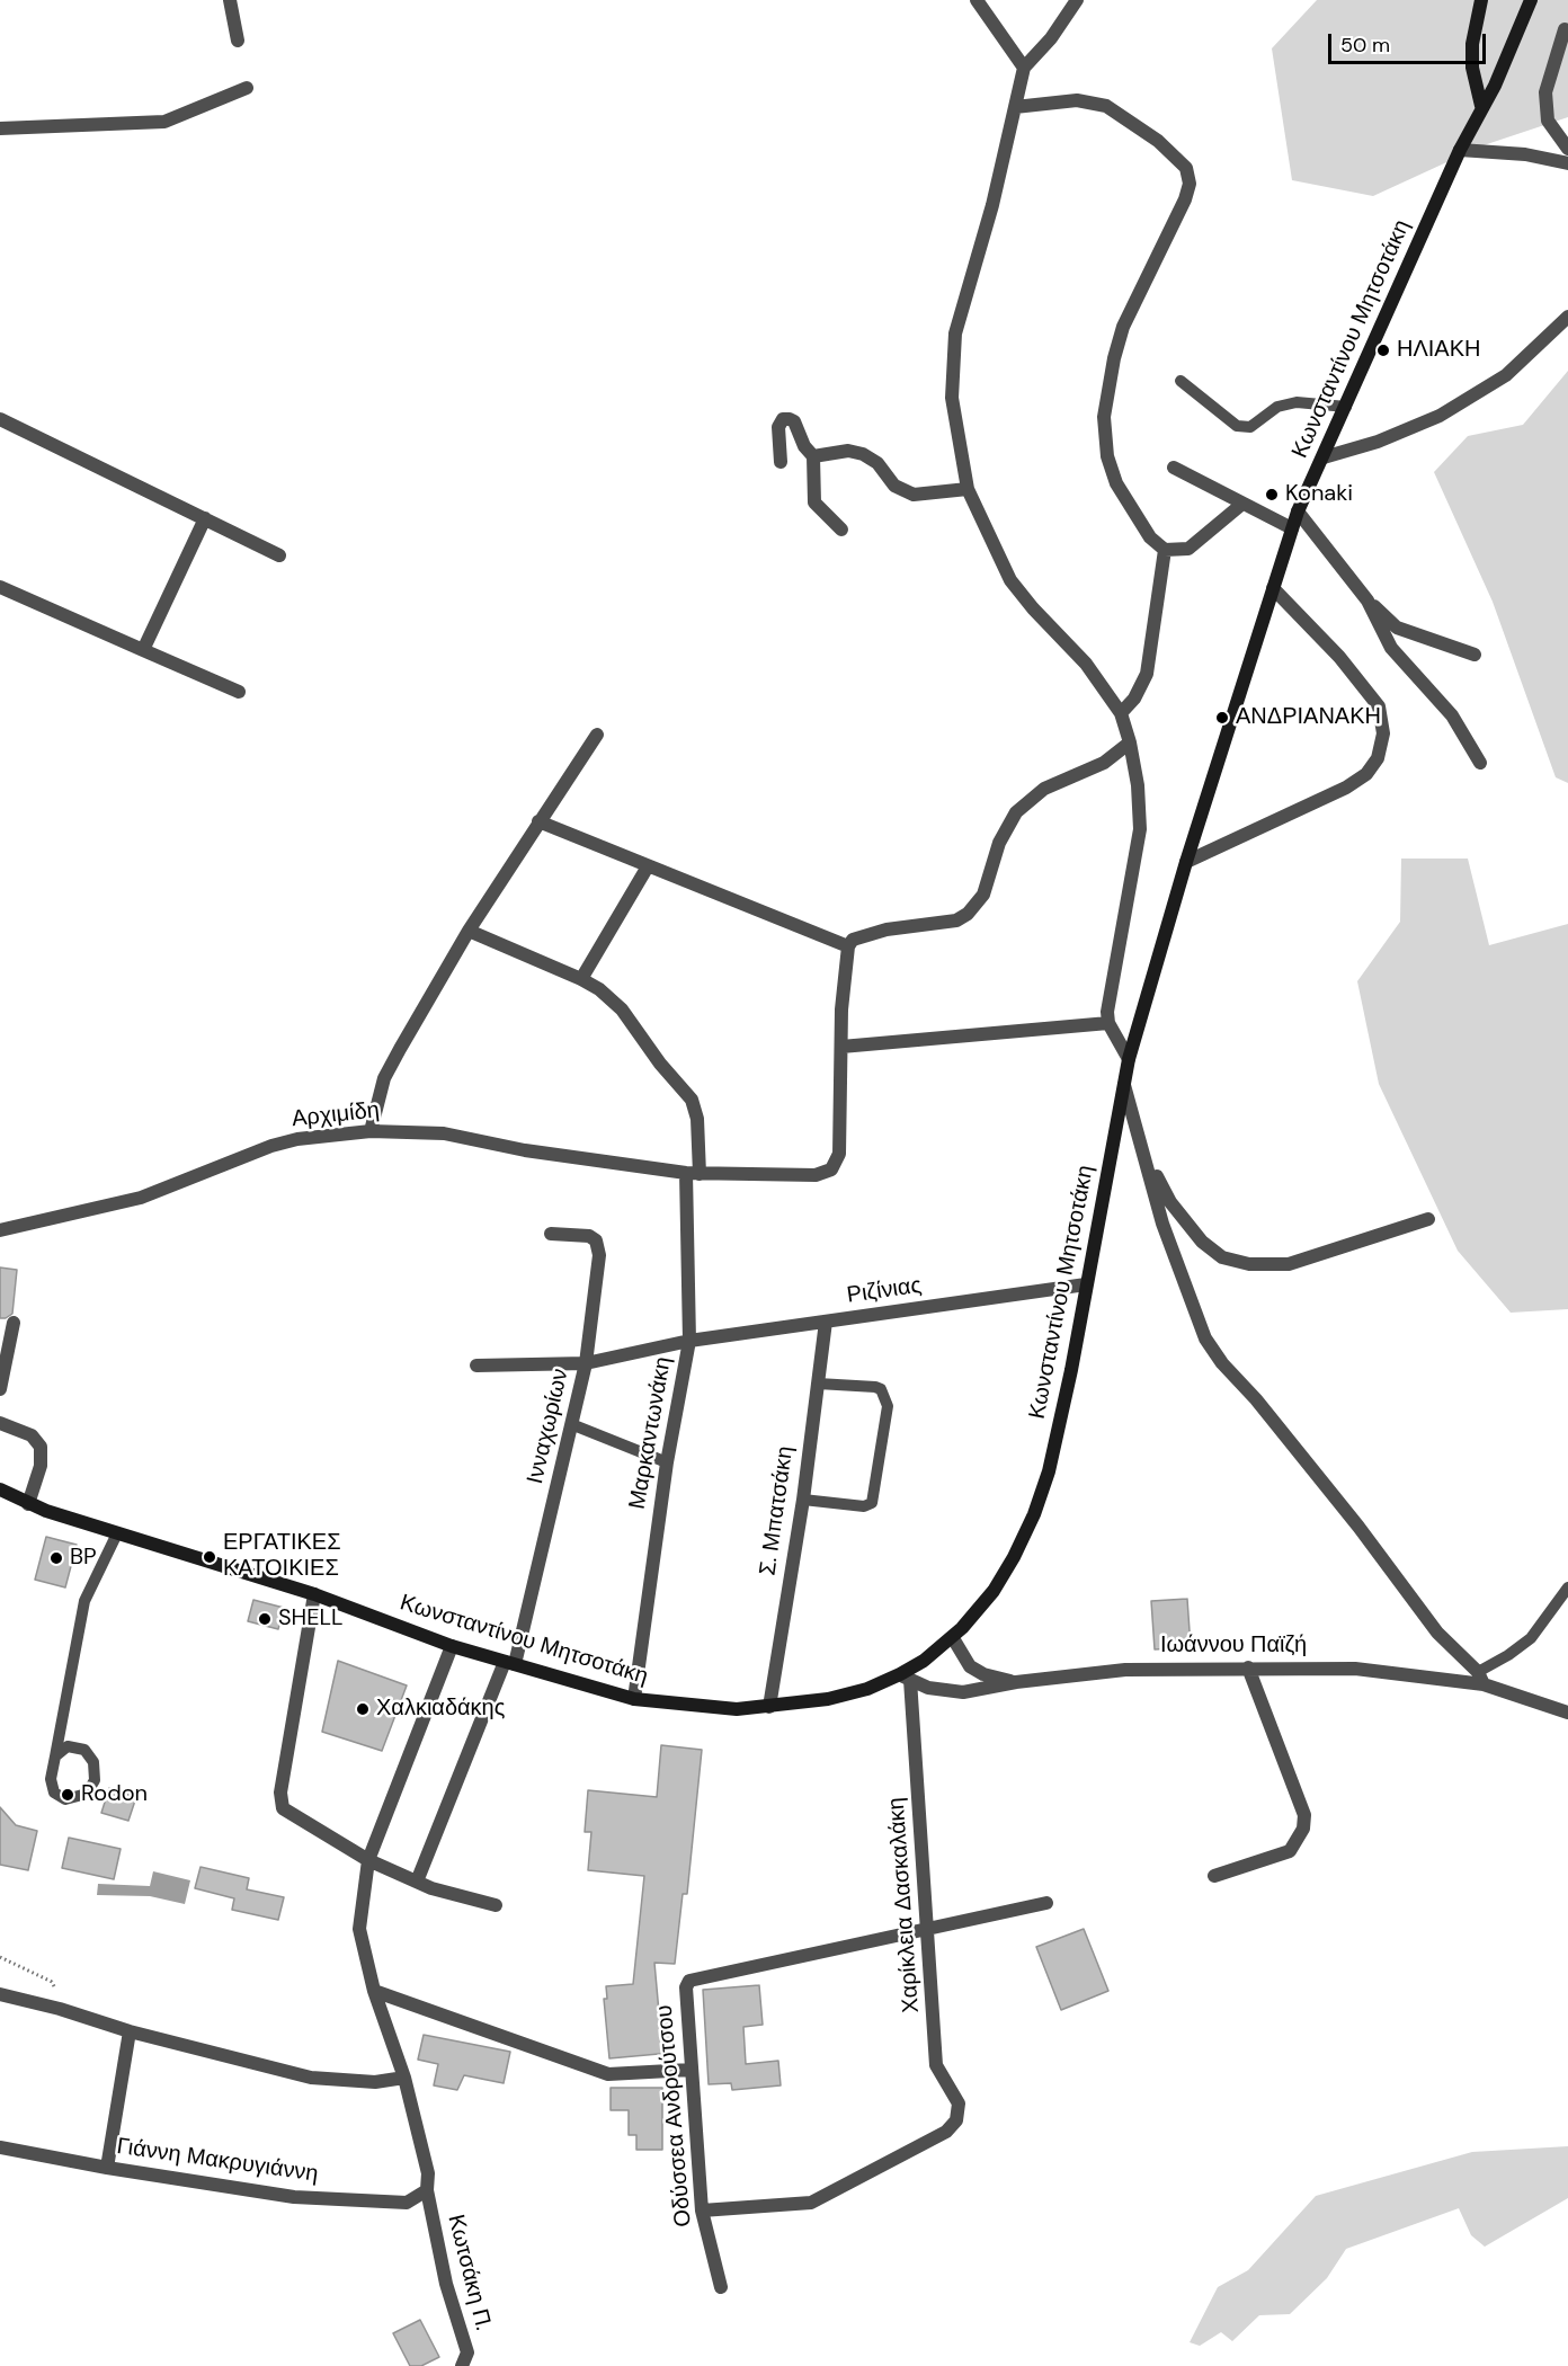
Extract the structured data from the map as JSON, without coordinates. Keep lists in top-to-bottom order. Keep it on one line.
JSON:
{"streets":{"main road":["Κωνσταντίνου Μητσοτάκη"],"street":["Αρχιμίδη","Ριζίνιας","Ινναχωρίων","Μαρκαντωνάκη","Σ. Μπατσάκη","Ιωάννου Παϊζή","Χαρίκλεια Δασκαλάκη","Οδύσσεα Ανδρούτσου","Γιάννη Μακρυγιάννη","Κωτσάκη Π."]},"crossings":[["Κωνσταντίνου Μητσοτάκη","Ριζίνιας"],["Κωνσταντίνου Μητσοτάκη","Ινναχωρίων"],["Κωνσταντίνου Μητσοτάκη","Μαρκαντωνάκη"],["Κωνσταντίνου Μητσοτάκη","Σ. Μπατσάκη"],["Κωνσταντίνου Μητσοτάκη","Ιωάννου Παϊζή"],["Κωνσταντίνου Μητσοτάκη","Χαρίκλεια Δασκαλάκη"],["Κωνσταντίνου Μητσοτάκη","Κωτσάκη Π."],["Αρχιμίδη","Μαρκαντωνάκη"],["Ριζίνιας","Ινναχωρίων"],["Ριζίνιας","Μαρκαντωνάκη"],["Ριζίνιας","Σ. Μπατσάκη"],["Ιωάννου Παϊζή","Χαρίκλεια Δασκαλάκη"],["Χαρίκλεια Δασκαλάκη","Οδύσσεα Ανδρούτσου"],["Γιάννη Μακρυγιάννη","Κωτσάκη Π."]],"places":["ΗΛΙΑΚΗ","Konaki","ΑΝΔΡΙΑΝΑΚΗ","ΕΡΓΑΤΙΚΕΣ ΚΑΤΟΙΚΙΕΣ","BP","SHELL","Χαλκιαδάκης","Rodon"],"scale_bar":"50 m"}
